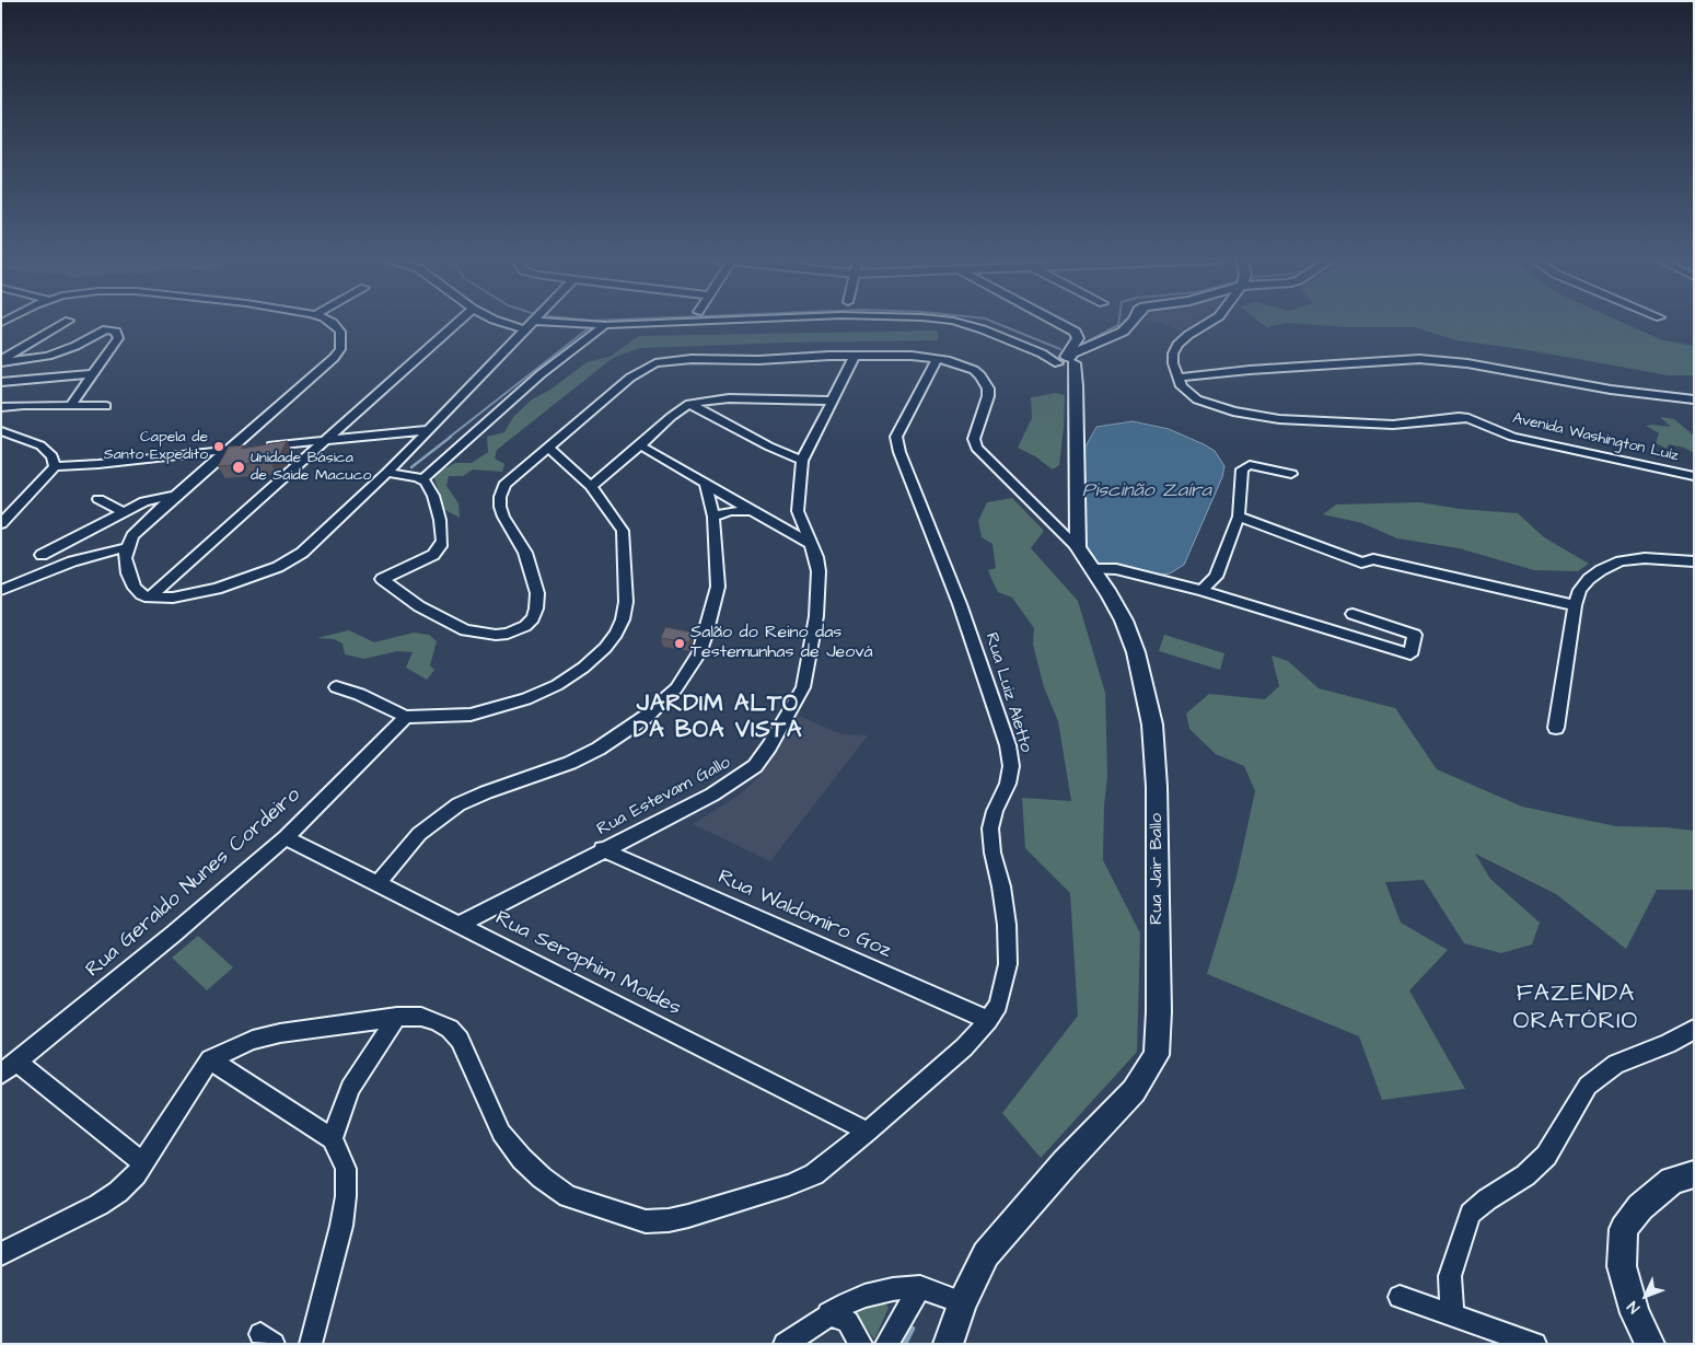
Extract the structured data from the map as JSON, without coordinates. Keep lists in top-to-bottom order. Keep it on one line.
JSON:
{"streets":{"main road":["Rua Jair Ballo"],"street":["Avenida Washington Luíz","Rua Luiz Aletto","Rua Estevam Gallo","Rua Geraldo Nunes Cordeiro","Rua Waldomiro Goz","Rua Seraphim Moldes"]},"crossings":[["Rua Luiz Aletto","Rua Waldomiro Goz"],["Rua Luiz Aletto","Rua Seraphim Moldes"],["Rua Estevam Gallo","Rua Waldomiro Goz"],["Rua Estevam Gallo","Rua Seraphim Moldes"],["Rua Geraldo Nunes Cordeiro","Rua Seraphim Moldes"]],"districts":["JARDIM ALTO DA BOA VISTA","FAZENDA ORATÓRIO"],"water":["Piscinão Zaíra"],"places":["Capela de Santo Expedito","Unidade Básica de Saide Macuco","Salão do Reino das Testemunhas de Jeová"],"north":"bottom left"}
